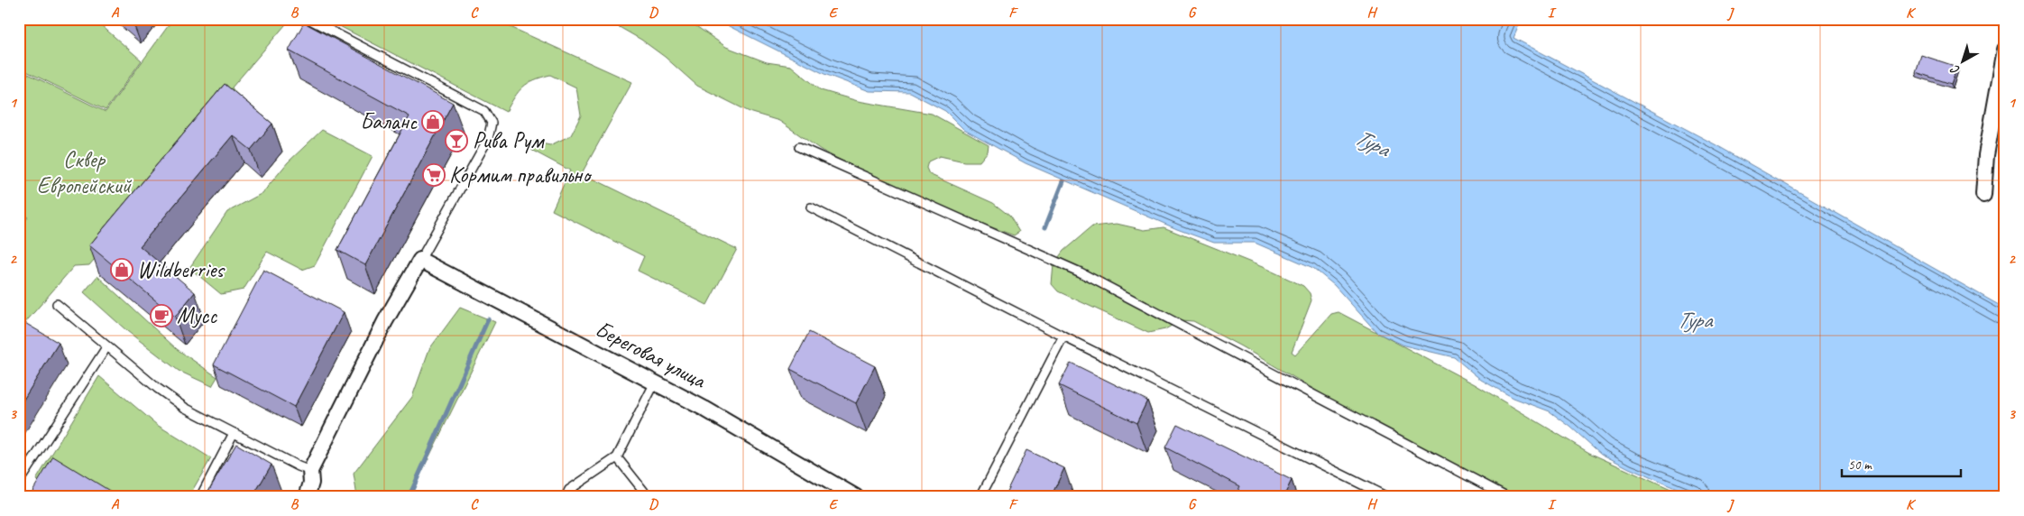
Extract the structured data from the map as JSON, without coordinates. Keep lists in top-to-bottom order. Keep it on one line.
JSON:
{"streets":{"street":["Береговая улица"]},"water":["Тура"],"parks":["Сквер Европейский"],"places":{"shop":["Баланс","Wildberries"],"bar":["Рива Рум"],"supermarket":["Кормим правильно"],"cafe":["Мусс"]},"scale_bar":"50 m","north":"bottom left","grid":{"columns":["A","B","C","D","E","F","G","H","I","J","K"],"rows":["1","2","3"]}}
